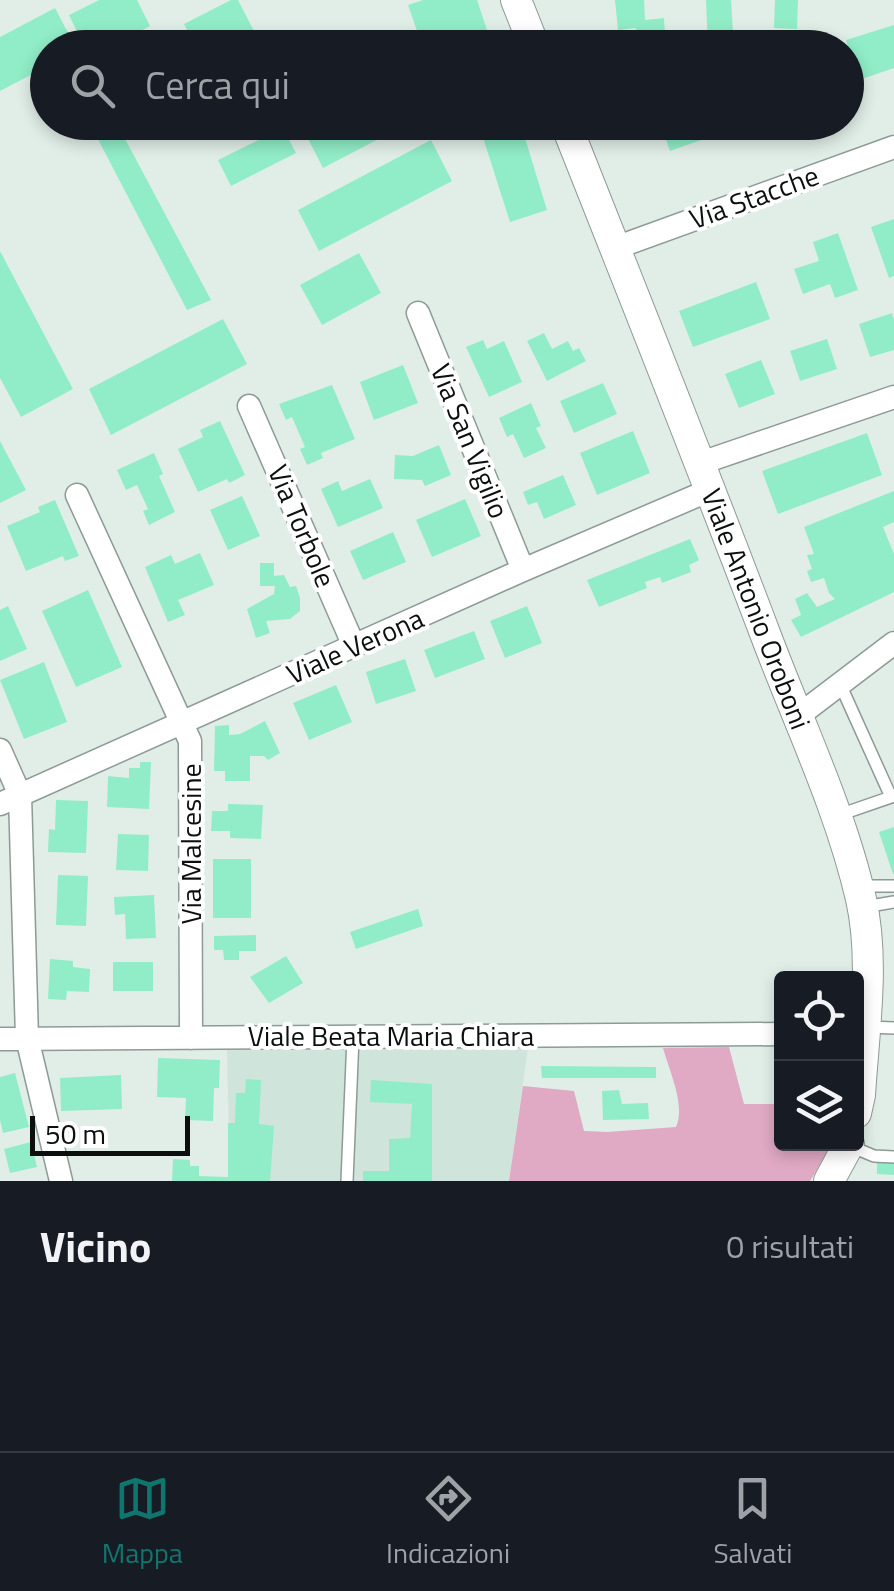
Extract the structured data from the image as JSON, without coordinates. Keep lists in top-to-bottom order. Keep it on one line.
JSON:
{"streets":{"street":["Via Stacche","Via San Vigilio","Via Torbole","Viale Antonio Oroboni","Viale Verona","Via Malcesine","Viale Beata Maria Chiara"]},"crossings":[["Via Stacche","Viale Antonio Oroboni"],["Via San Vigilio","Viale Verona"],["Via Torbole","Viale Verona"],["Viale Antonio Oroboni","Viale Verona"],["Viale Verona","Via Malcesine"],["Via Malcesine","Viale Beata Maria Chiara"]],"scale_bar":"50 m","page":{"search":"Cerca qui","scale":"50 m","heading":["Vicino","0 risultati"],"nav":["Mappa","Indicazioni","Salvati"]}}
